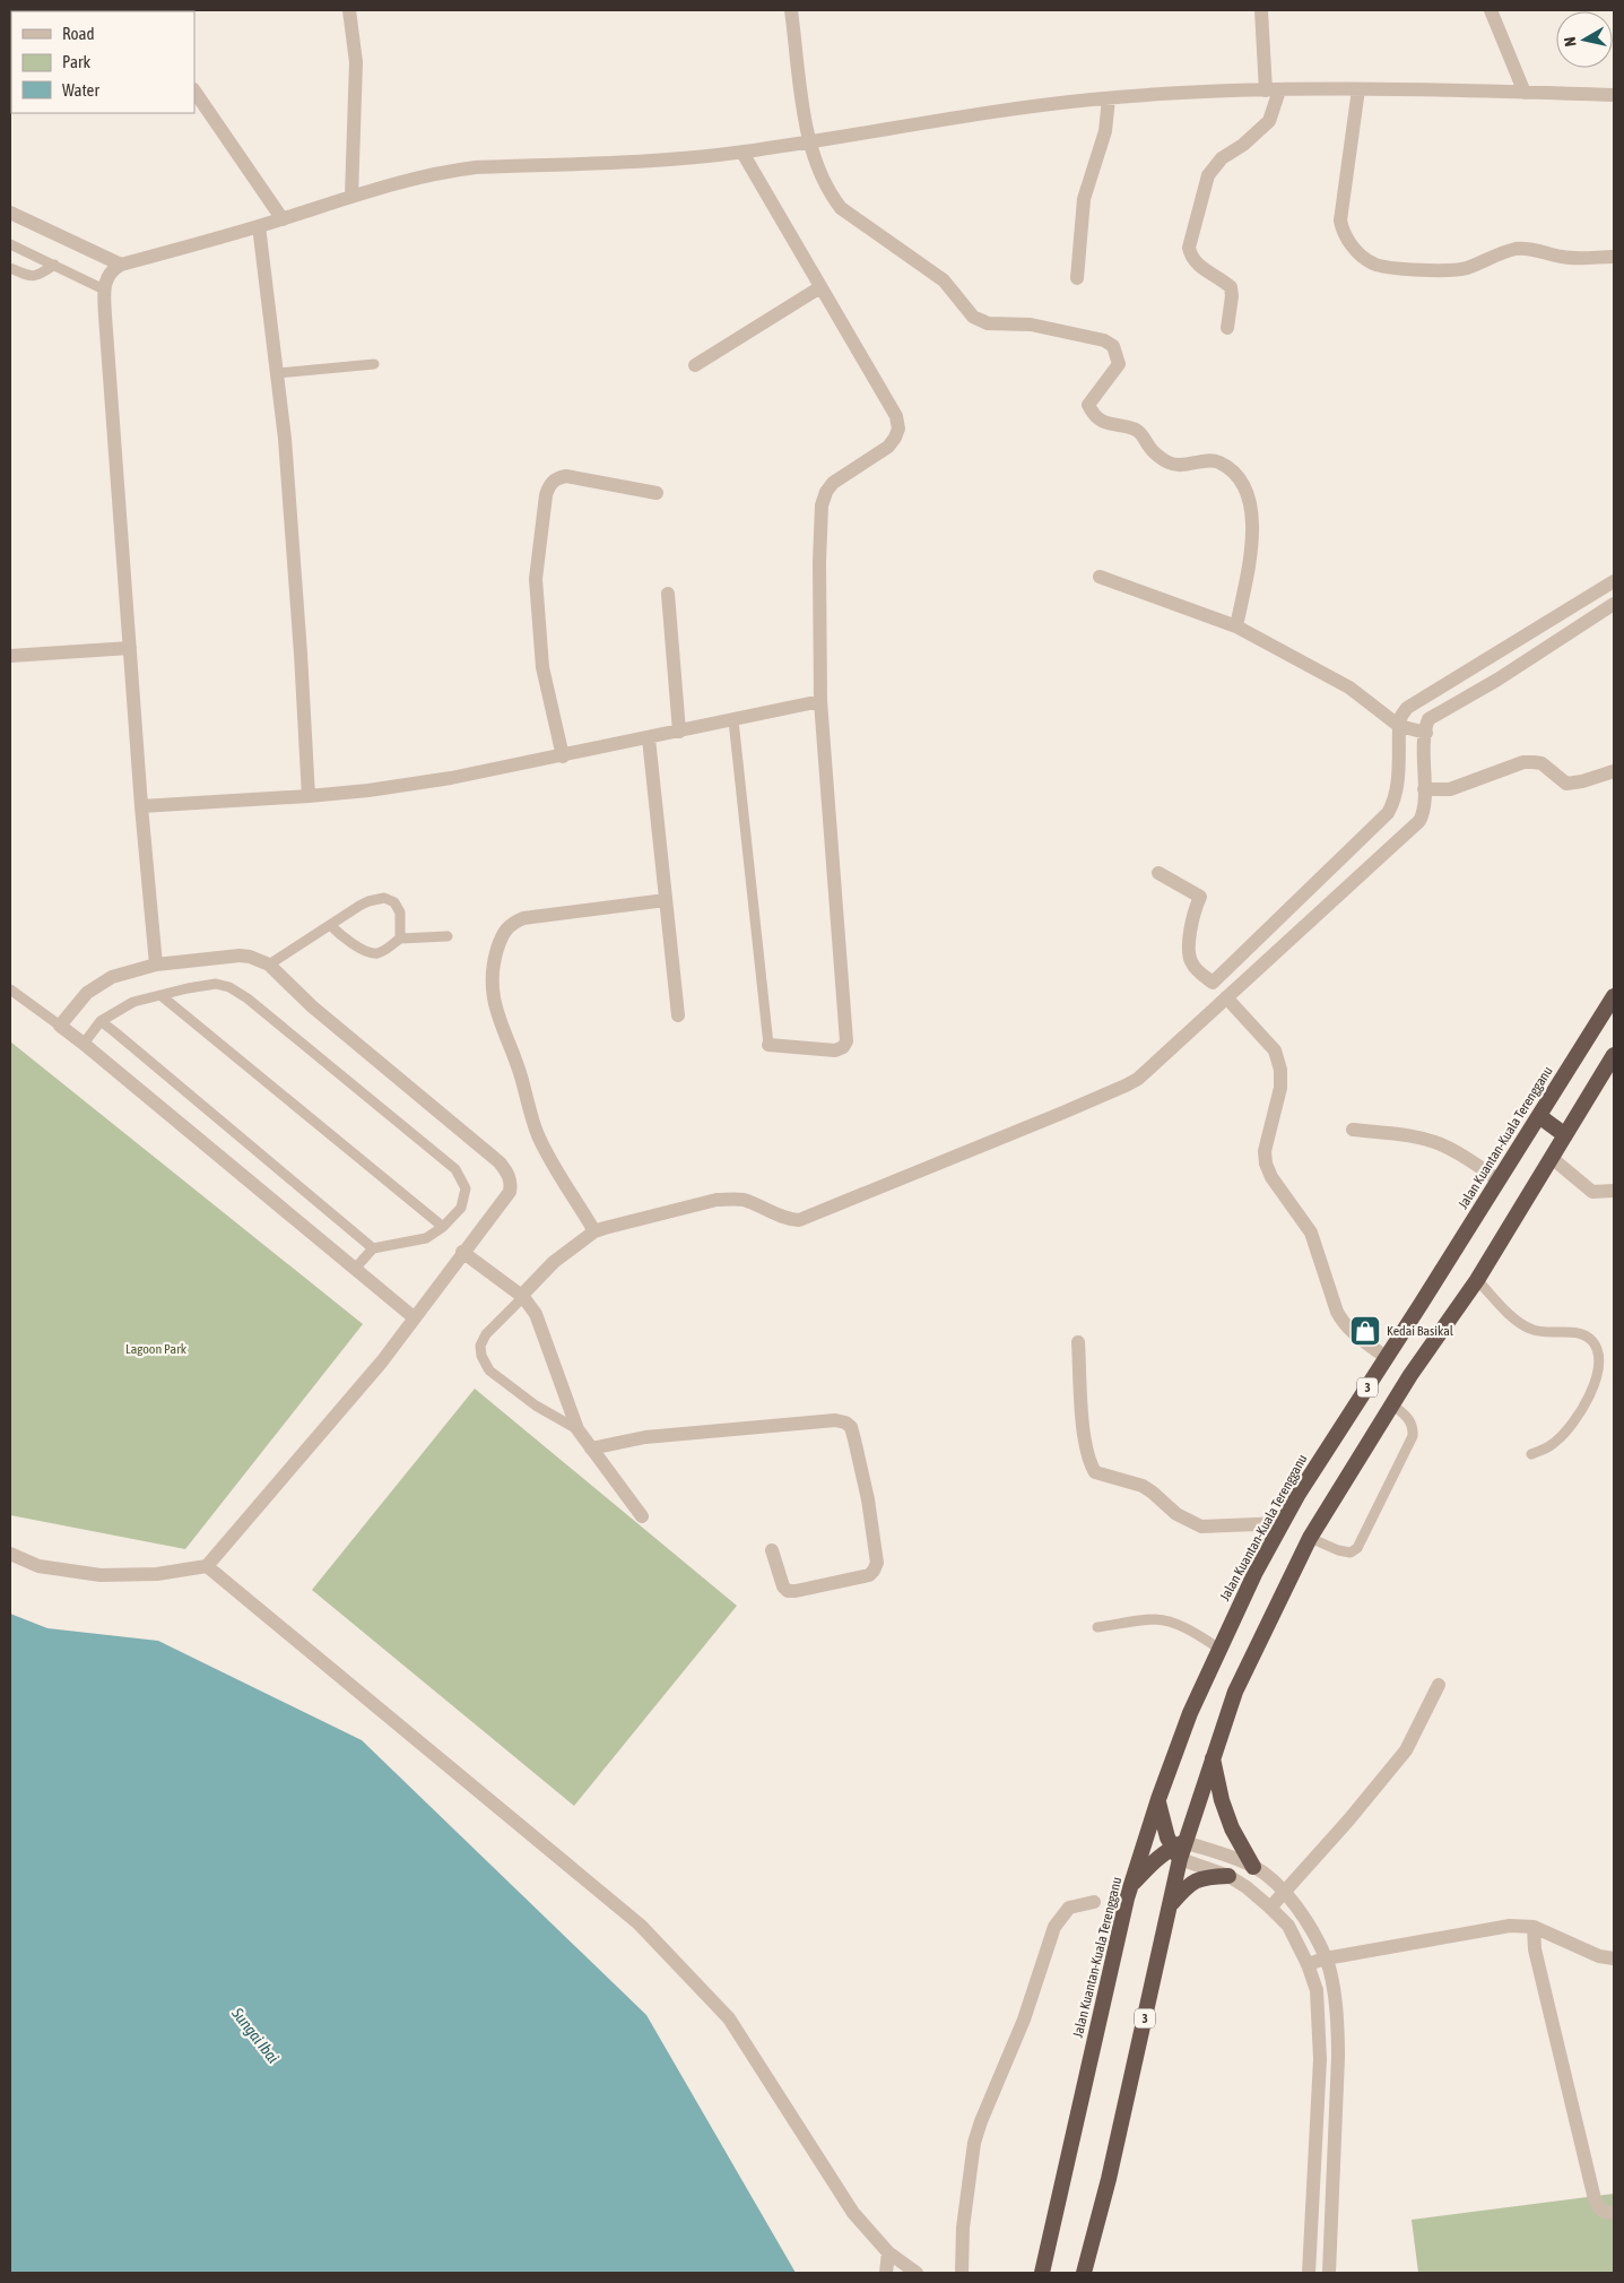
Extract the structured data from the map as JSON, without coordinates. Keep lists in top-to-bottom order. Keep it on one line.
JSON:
{"streets":{"highway":["Jalan Kuantan-Kuala Terengganu","3"]},"water":["Sungai Ibai"],"parks":["Lagoon Park"],"places":{"shop":["Kedai Basikal"]},"legend":["Road","Park","Water"],"north":"left"}
